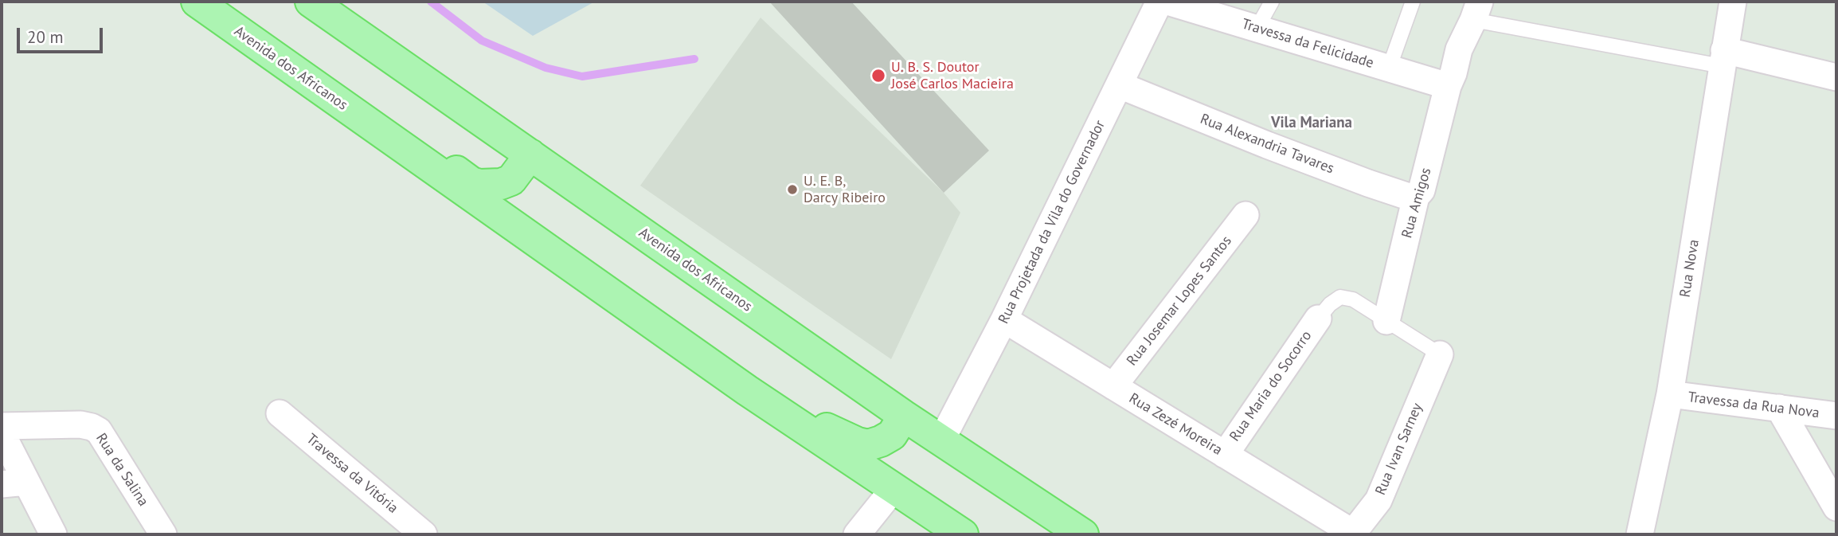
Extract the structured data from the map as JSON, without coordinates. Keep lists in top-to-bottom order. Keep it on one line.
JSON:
{"streets":{"main road":["Avenida dos Africanos"],"street":["Travessa da Felicidade","Rua Alexandria Tavares","Rua Amigos","Rua Projetada da Vila do Governador","Rua Nova","Rua Josemar Lopes Santos","Rua Maria do Socorro","Travessa da Rua Nova","Rua Zezé Moreira","Rua Ivan Sarney","Rua da Salina","Travessa da Vitória"]},"crossings":[["Travessa da Felicidade","Rua Amigos"],["Avenida dos Africanos","Rua Projetada da Vila do Governador"],["Rua Alexandria Tavares","Rua Amigos"],["Rua Alexandria Tavares","Rua Projetada da Vila do Governador"],["Rua Projetada da Vila do Governador","Rua Zezé Moreira"],["Rua Nova","Travessa da Rua Nova"],["Rua Josemar Lopes Santos","Rua Zezé Moreira"],["Rua Maria do Socorro","Rua Zezé Moreira"],["Rua Zezé Moreira","Rua Ivan Sarney"]],"districts":["Vila Mariana"],"places":["U. B. S. Doutor José Carlos Macieira","U. E. B, Darcy Ribeiro"],"scale_bar":"20 m"}
